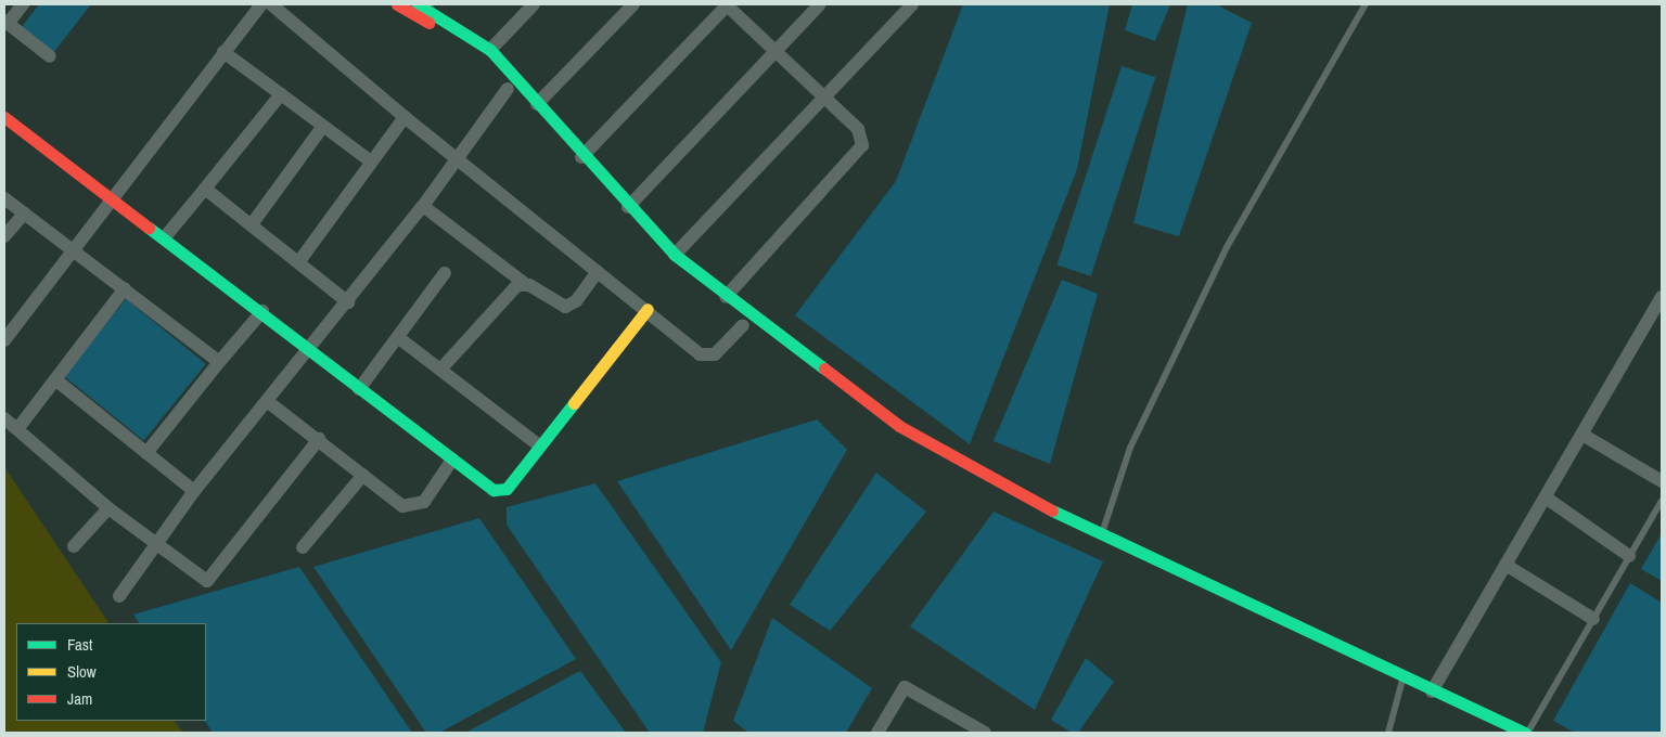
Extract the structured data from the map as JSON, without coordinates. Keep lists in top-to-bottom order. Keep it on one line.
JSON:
{"legend":["Fast","Slow","Jam"]}
